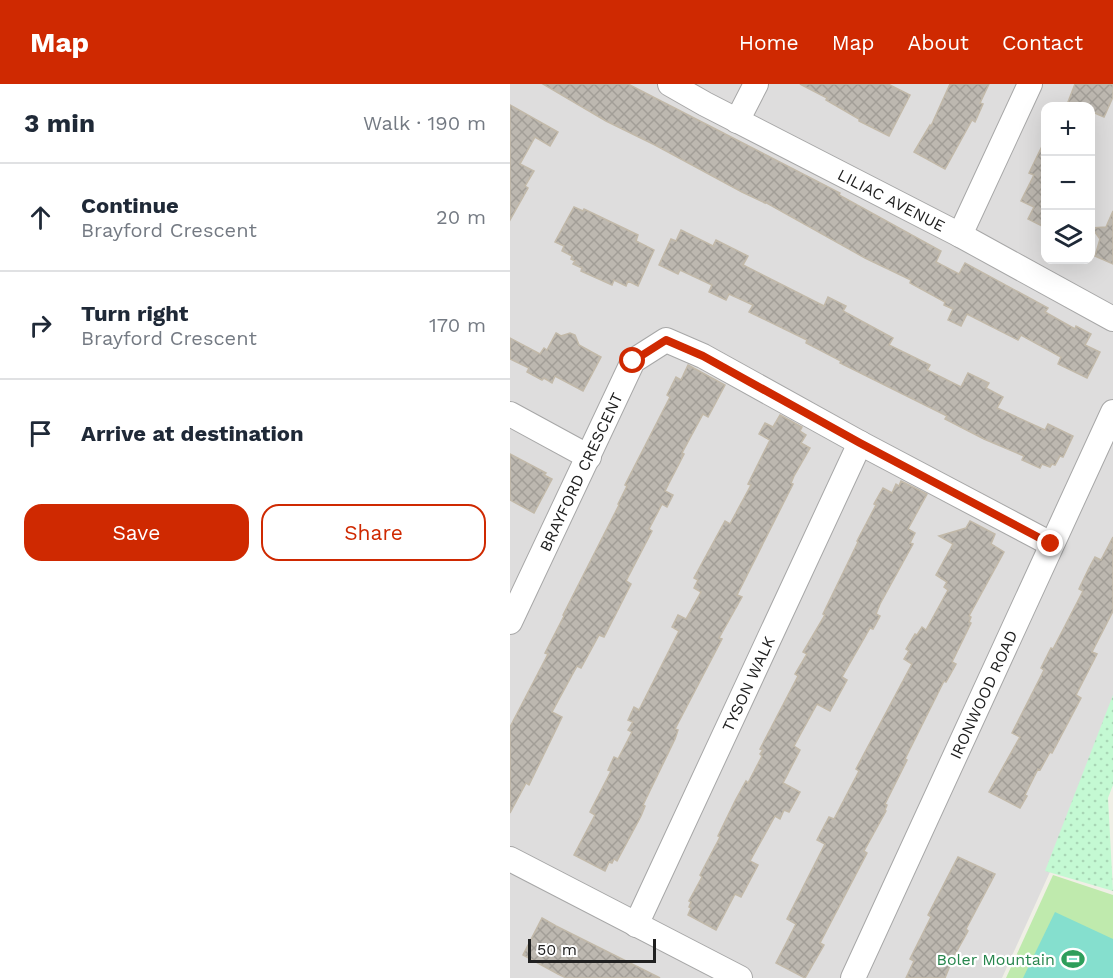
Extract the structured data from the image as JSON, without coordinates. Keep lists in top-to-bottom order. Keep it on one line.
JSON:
{"streets":{"street":["LILIAC AVENUE","BRAYFORD CRESCENT","TYSON WALK","IRONWOOD ROAD"]},"crossings":[["BRAYFORD CRESCENT","TYSON WALK"],["BRAYFORD CRESCENT","IRONWOOD ROAD"]],"places":{"sports":["Boler Mountain"]},"scale_bar":"50 m","page":{"header":"Map","nav":["Home","Map","About","Contact"],"heading":["3 min","Walk · 190 m"],"map_buttons":["+","−"],"list":[["Continue","Brayford Crescent","20 m"],["Turn right","Brayford Crescent","170 m"],"Arrive at destination"],"buttons":["Save","Share"],"scale":"50 m"}}
